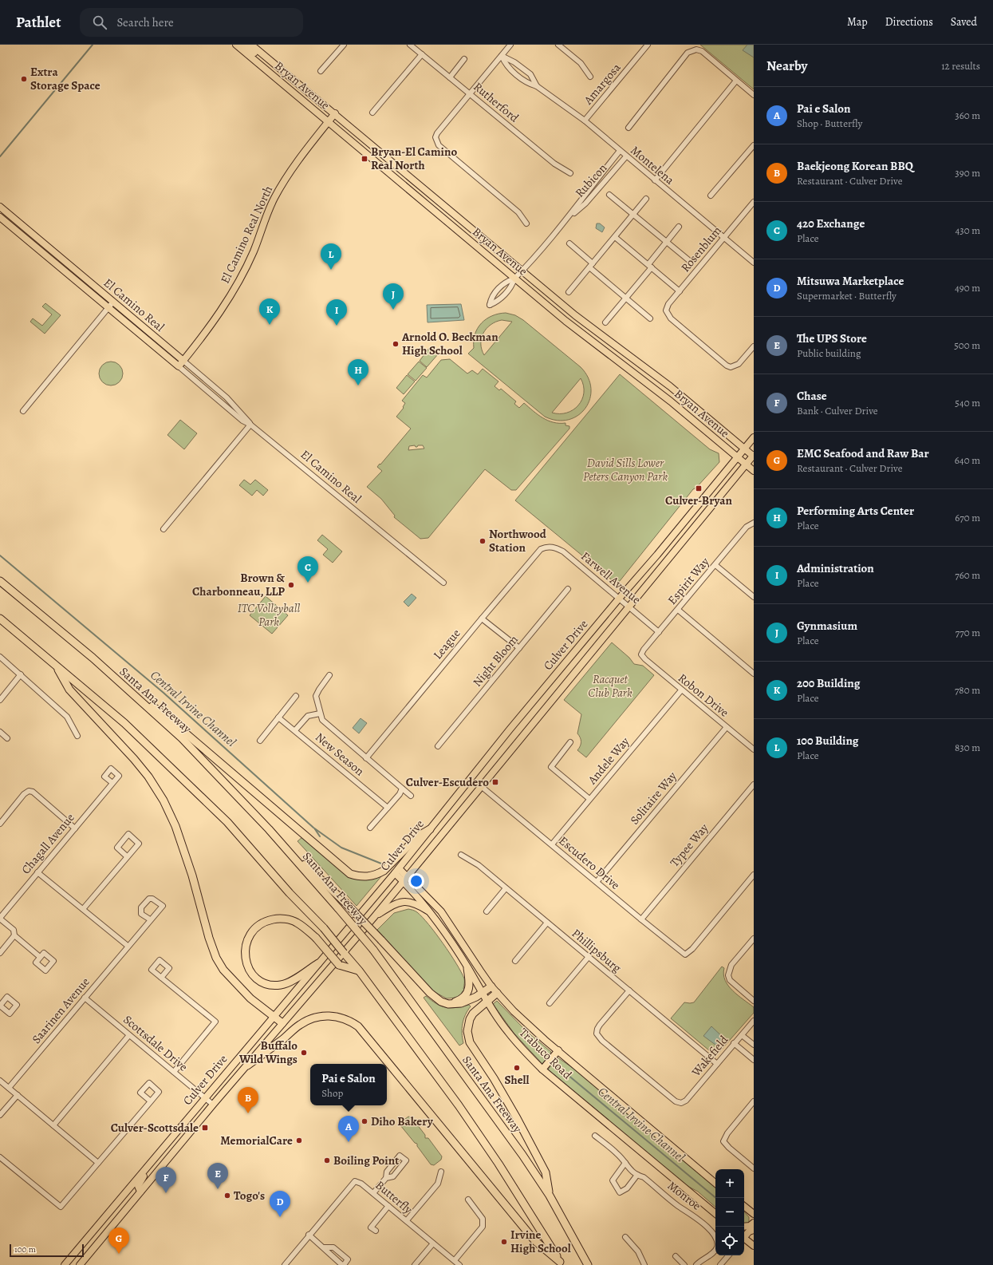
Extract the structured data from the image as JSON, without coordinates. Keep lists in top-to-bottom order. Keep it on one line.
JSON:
{"streets":{"highway":["Santa Ana Freeway"],"main road":["Bryan Avenue","El Camino Real North","El Camino Real","Culver Drive","Trabuco Road"],"street":["Amargosa","Rutherford","Montelena","Rubicon","Rosenblum","Farwell Avenue","Espirit Way","League","Night Bloom","Robon Drive","New Season","Andele Way","Solitaire Way","Chagall Avenue","Typee Way","Escudero Drive","Phillipsburg","Saarinen Avenue","Scottsdale Drive","Wakefield","Monroe","Butterfly"]},"crossings":[["Amargosa","Montelena"],["Bryan Avenue","Rubicon"],["Bryan Avenue","El Camino Real North"],["Bryan Avenue","Culver Drive"],["Montelena","Rubicon"],["Montelena","Rosenblum"],["El Camino Real North","El Camino Real"],["Farwell Avenue","Espirit Way"],["Farwell Avenue","League"],["Farwell Avenue","Culver Drive"],["Espirit Way","Robon Drive"],["Culver Drive","Escudero Drive"],["Culver Drive","Scottsdale Drive"],["Culver Drive","Trabuco Road"],["Robon Drive","Andele Way"],["Robon Drive","Solitaire Way"],["Andele Way","Escudero Drive"],["Solitaire Way","Escudero Drive"],["Typee Way","Escudero Drive"],["Phillipsburg","Wakefield"],["Saarinen Avenue","Scottsdale Drive"]],"water":["Central Irvine Channel"],"parks":["David Sills Lower Peters Canyon Park","ITC Volleyball Park","Racquet Club Park"],"places":{"other":["Extra Storage Space","Arnold O. Beckman High School","Northwood Station","Brown & Charbonneau, LLP","Buffalo Wild Wings","Shell","Diho Bakery","MemorialCare","Boiling Point","Togo's","Irvine High School"],"transit":["Bryan-El Camino Real North","Culver-Bryan","Culver-Escudero","Culver-Scottsdale"]},"scale_bar":"100 m","page":{"header":"Pathlet","search":"Search here","nav":["Map","Directions","Saved"],"heading":["Nearby","12 results"],"list":[{"mark":"A","name":"Pai e Salon","note":"Shop · Butterfly","value":"360 m"},{"mark":"B","name":"Baekjeong Korean BBQ","note":"Restaurant · Culver Drive","value":"390 m"},{"mark":"C","name":"420 Exchange","note":"Place","value":"430 m"},{"mark":"D","name":"Mitsuwa Marketplace","note":"Supermarket · Butterfly","value":"490 m"},{"mark":"E","name":"The UPS Store","note":"Public building","value":"500 m"},{"mark":"F","name":"Chase","note":"Bank · Culver Drive","value":"540 m"},{"mark":"G","name":"EMC Seafood and Raw Bar","note":"Restaurant · Culver Drive","value":"640 m"},{"mark":"H","name":"Performing Arts Center","note":"Place","value":"670 m"},{"mark":"I","name":"Administration","note":"Place","value":"760 m"},{"mark":"J","name":"Gynmasium","note":"Place","value":"770 m"},{"mark":"K","name":"200 Building","note":"Place","value":"780 m"},{"mark":"L","name":"100 Building","note":"Place","value":"830 m"}],"pins":["L","J","K","I","H","C","B","A","E","F","D","G"],"popup":["Pai e Salon","Shop"],"map_buttons":["+","−"],"scale":"100 m"}}
